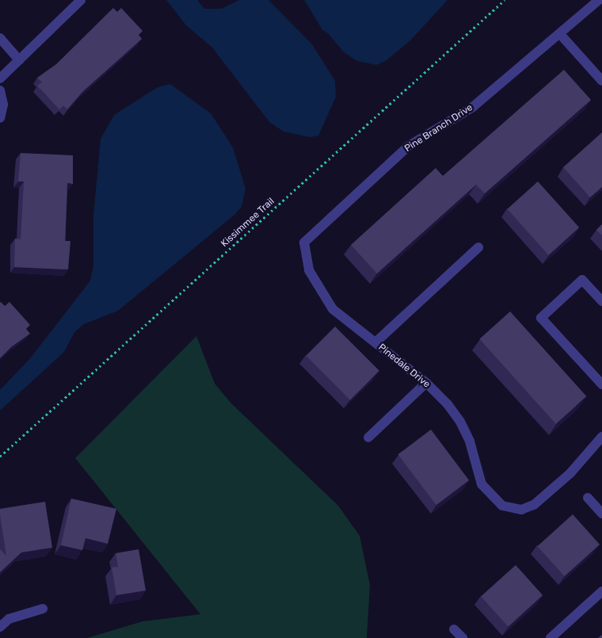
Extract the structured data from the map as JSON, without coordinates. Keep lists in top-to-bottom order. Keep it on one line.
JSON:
{"streets":{"street":["Pine Branch Drive","Pinedale Drive"],"path":["Kissimmee Trail"]},"crossings":[["Pine Branch Drive","Pinedale Drive"]]}
